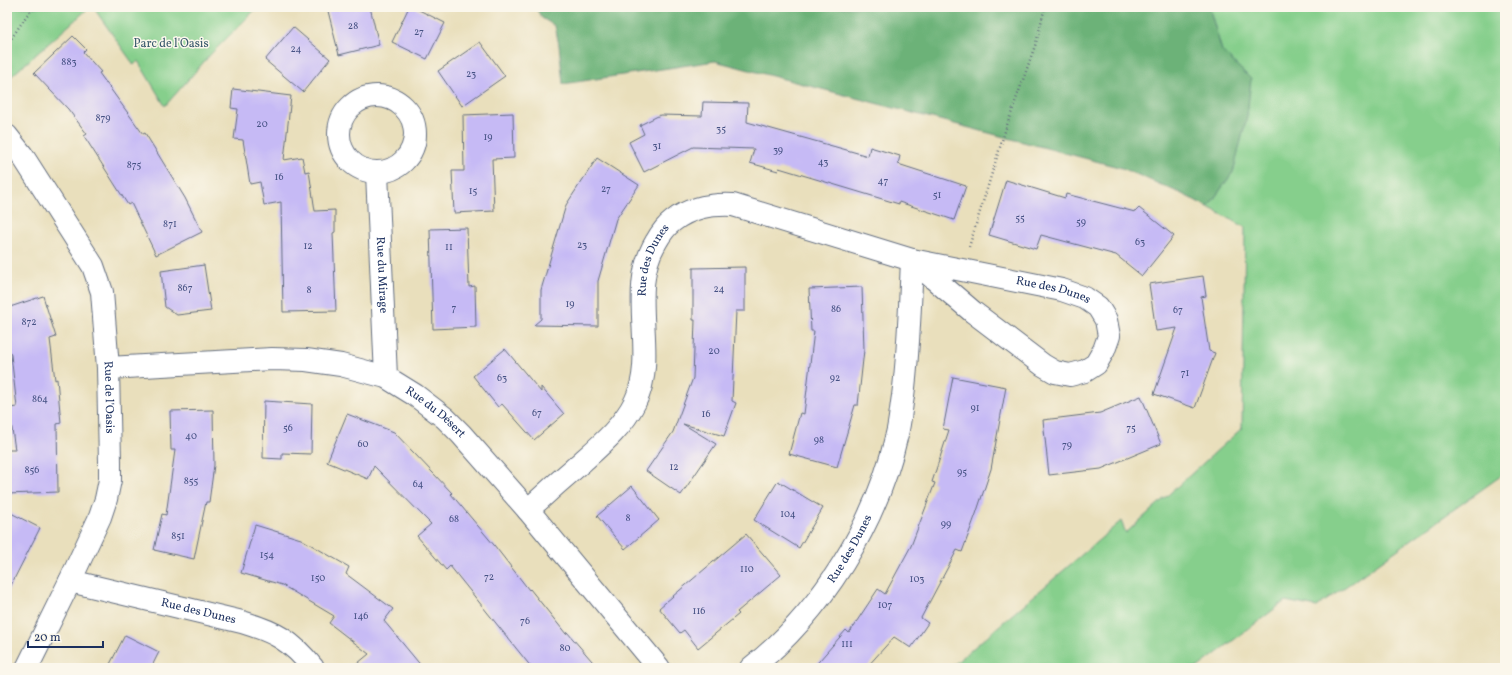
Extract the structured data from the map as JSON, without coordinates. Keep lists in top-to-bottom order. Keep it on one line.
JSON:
{"streets":{"street":["Rue des Dunes","Rue du Mirage","Rue de l'Oasis","Rue du Désert"]},"crossings":[["Rue des Dunes","Rue de l'Oasis"],["Rue des Dunes","Rue du Désert"],["Rue du Mirage","Rue du Désert"],["Rue de l'Oasis","Rue du Désert"]],"parks":["Parc de l'Oasis"],"house_numbers":["28","27","24","883","23","879","20","35","19","31","39","43","875","16","47","27","15","51","55","59","871","63","23","12","11","867","24","8","19","7","86","67","872","20","71","63","92","864","91","67","16","56","75","40","98","60","79","12","856","95","855","64","104","8","68","99","851","154","110","72","150","103","107","116","146","76","111","80"],"scale_bar":"20 m"}
